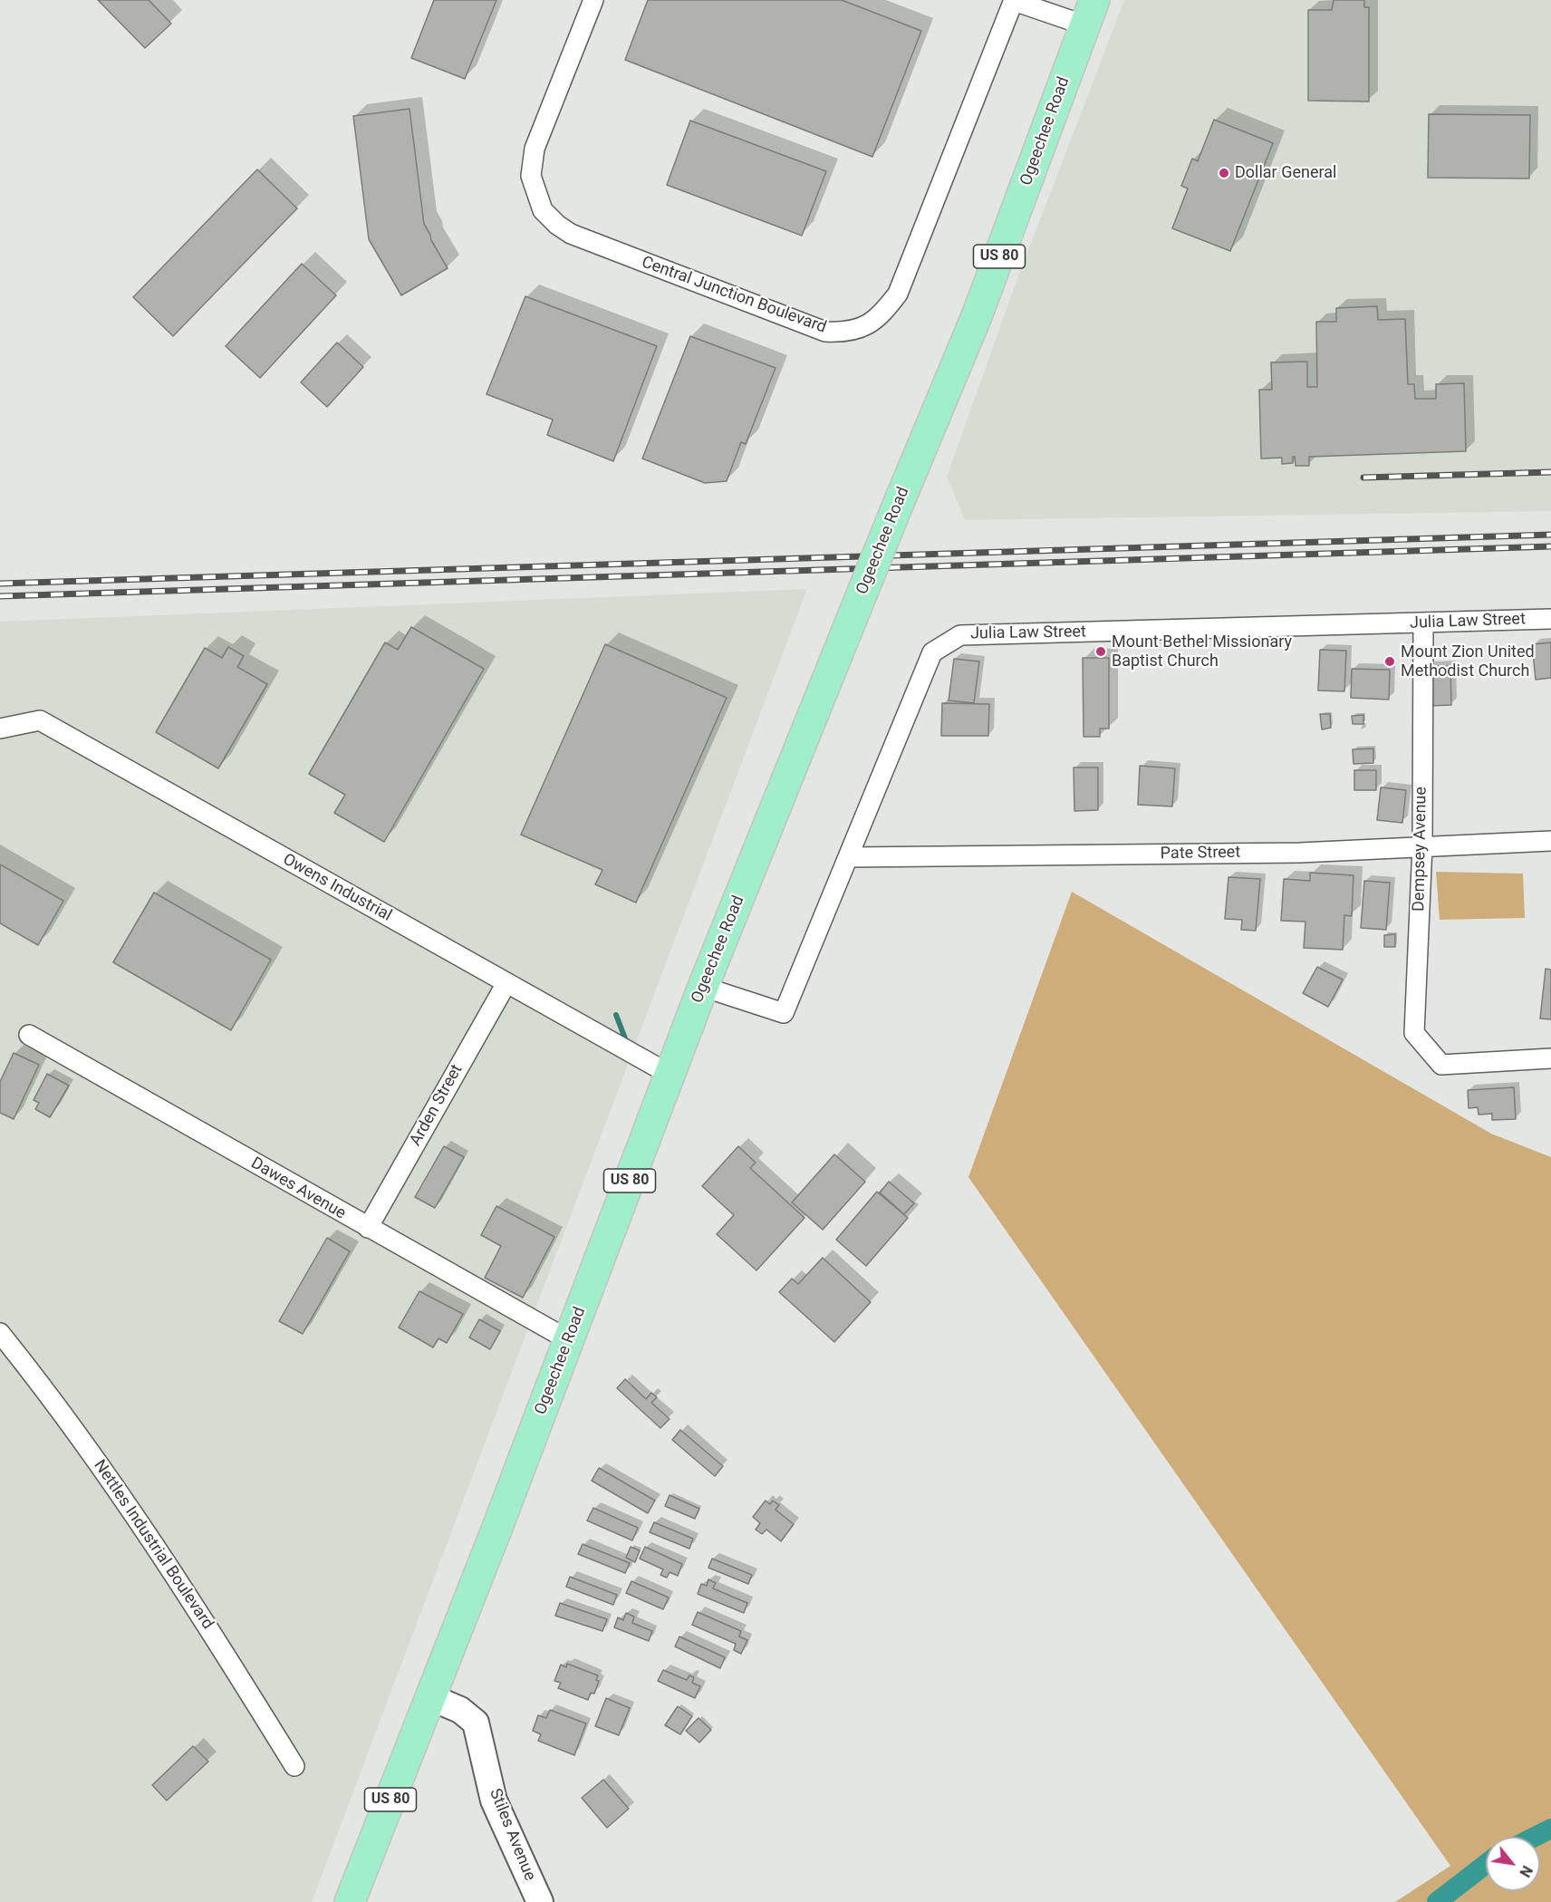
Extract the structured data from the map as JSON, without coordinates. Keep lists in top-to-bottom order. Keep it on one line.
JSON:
{"streets":{"main road":["Ogeechee Road","US 80"],"street":["Central Junction Boulevard","Julia Law Street","Dempsey Avenue","Pate Street","Owens Industrial","Arden Street","Dawes Avenue","Nettles Industrial Boulevard","Stiles Avenue"]},"crossings":[["Ogeechee Road","Central Junction Boulevard"],["Ogeechee Road","Julia Law Street"],["Ogeechee Road","Owens Industrial"],["Ogeechee Road","Dawes Avenue"],["Ogeechee Road","Stiles Avenue"],["Julia Law Street","Dempsey Avenue"],["Julia Law Street","Pate Street"],["Dempsey Avenue","Pate Street"],["Owens Industrial","Arden Street"],["Arden Street","Dawes Avenue"]],"places":["Dollar General","Mount Bethel Missionary Baptist Church","Mount Zion United Methodist Church"],"north":"bottom right"}
